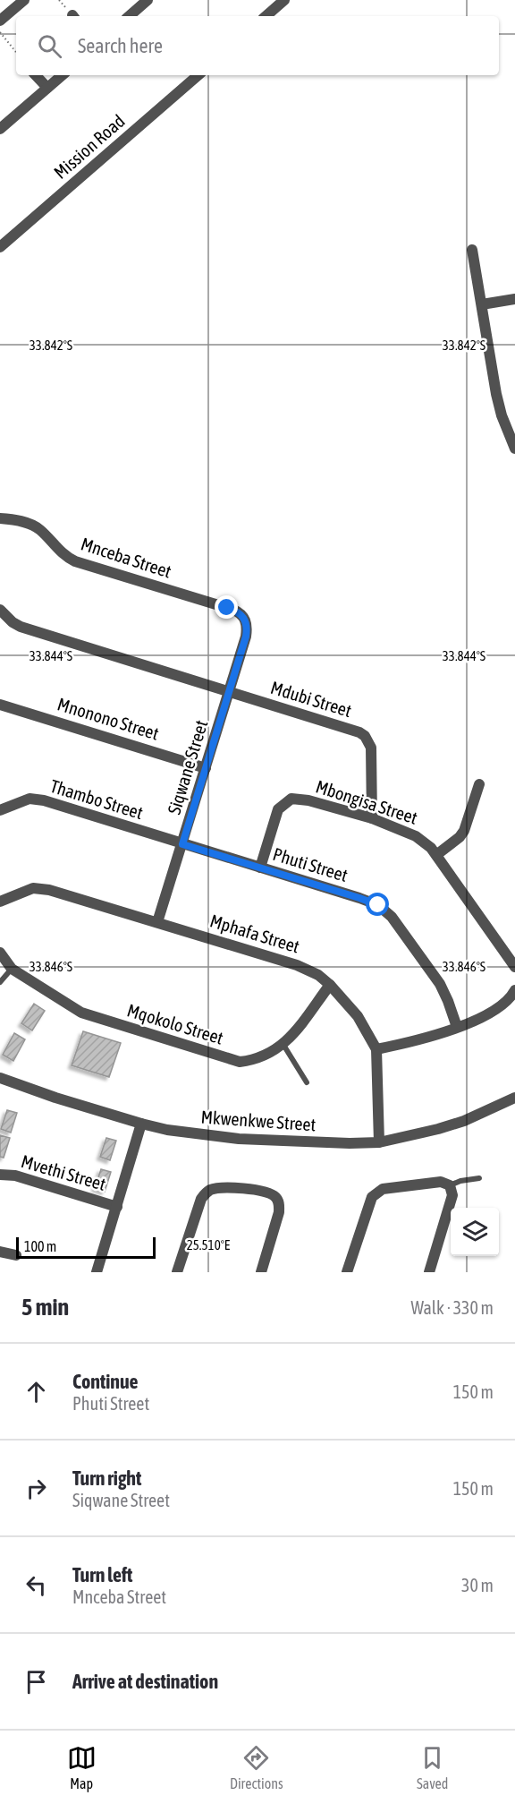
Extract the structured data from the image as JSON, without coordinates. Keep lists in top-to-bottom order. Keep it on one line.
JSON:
{"streets":{"street":["Mission Road","Mnceba Street","Mdubi Street","Mnonono Street","Siqwane Street","Thambo Street","Mbongisa Street","Phuti Street","Mphafa Street","Mqokolo Street","Mkwenkwe Street","Mvethi Street"]},"crossings":[["Mnceba Street","Siqwane Street"],["Mdubi Street","Siqwane Street"],["Mdubi Street","Mbongisa Street"],["Mnonono Street","Siqwane Street"],["Siqwane Street","Thambo Street"],["Siqwane Street","Phuti Street"],["Siqwane Street","Mphafa Street"],["Thambo Street","Phuti Street"],["Mbongisa Street","Phuti Street"],["Mphafa Street","Mqokolo Street"],["Mphafa Street","Mkwenkwe Street"]],"scale_bar":"100 m","page":{"search":"Search here","scale":"100 m","heading":["5 min","Walk · 330 m"],"list":[["Continue","Phuti Street","150 m"],["Turn right","Siqwane Street","150 m"],["Turn left","Mnceba Street","30 m"],"Arrive at destination"],"nav":["Map","Directions","Saved"]},"coordinates":["33.842°S","33.844°S","33.846°S","25.510°E"]}
